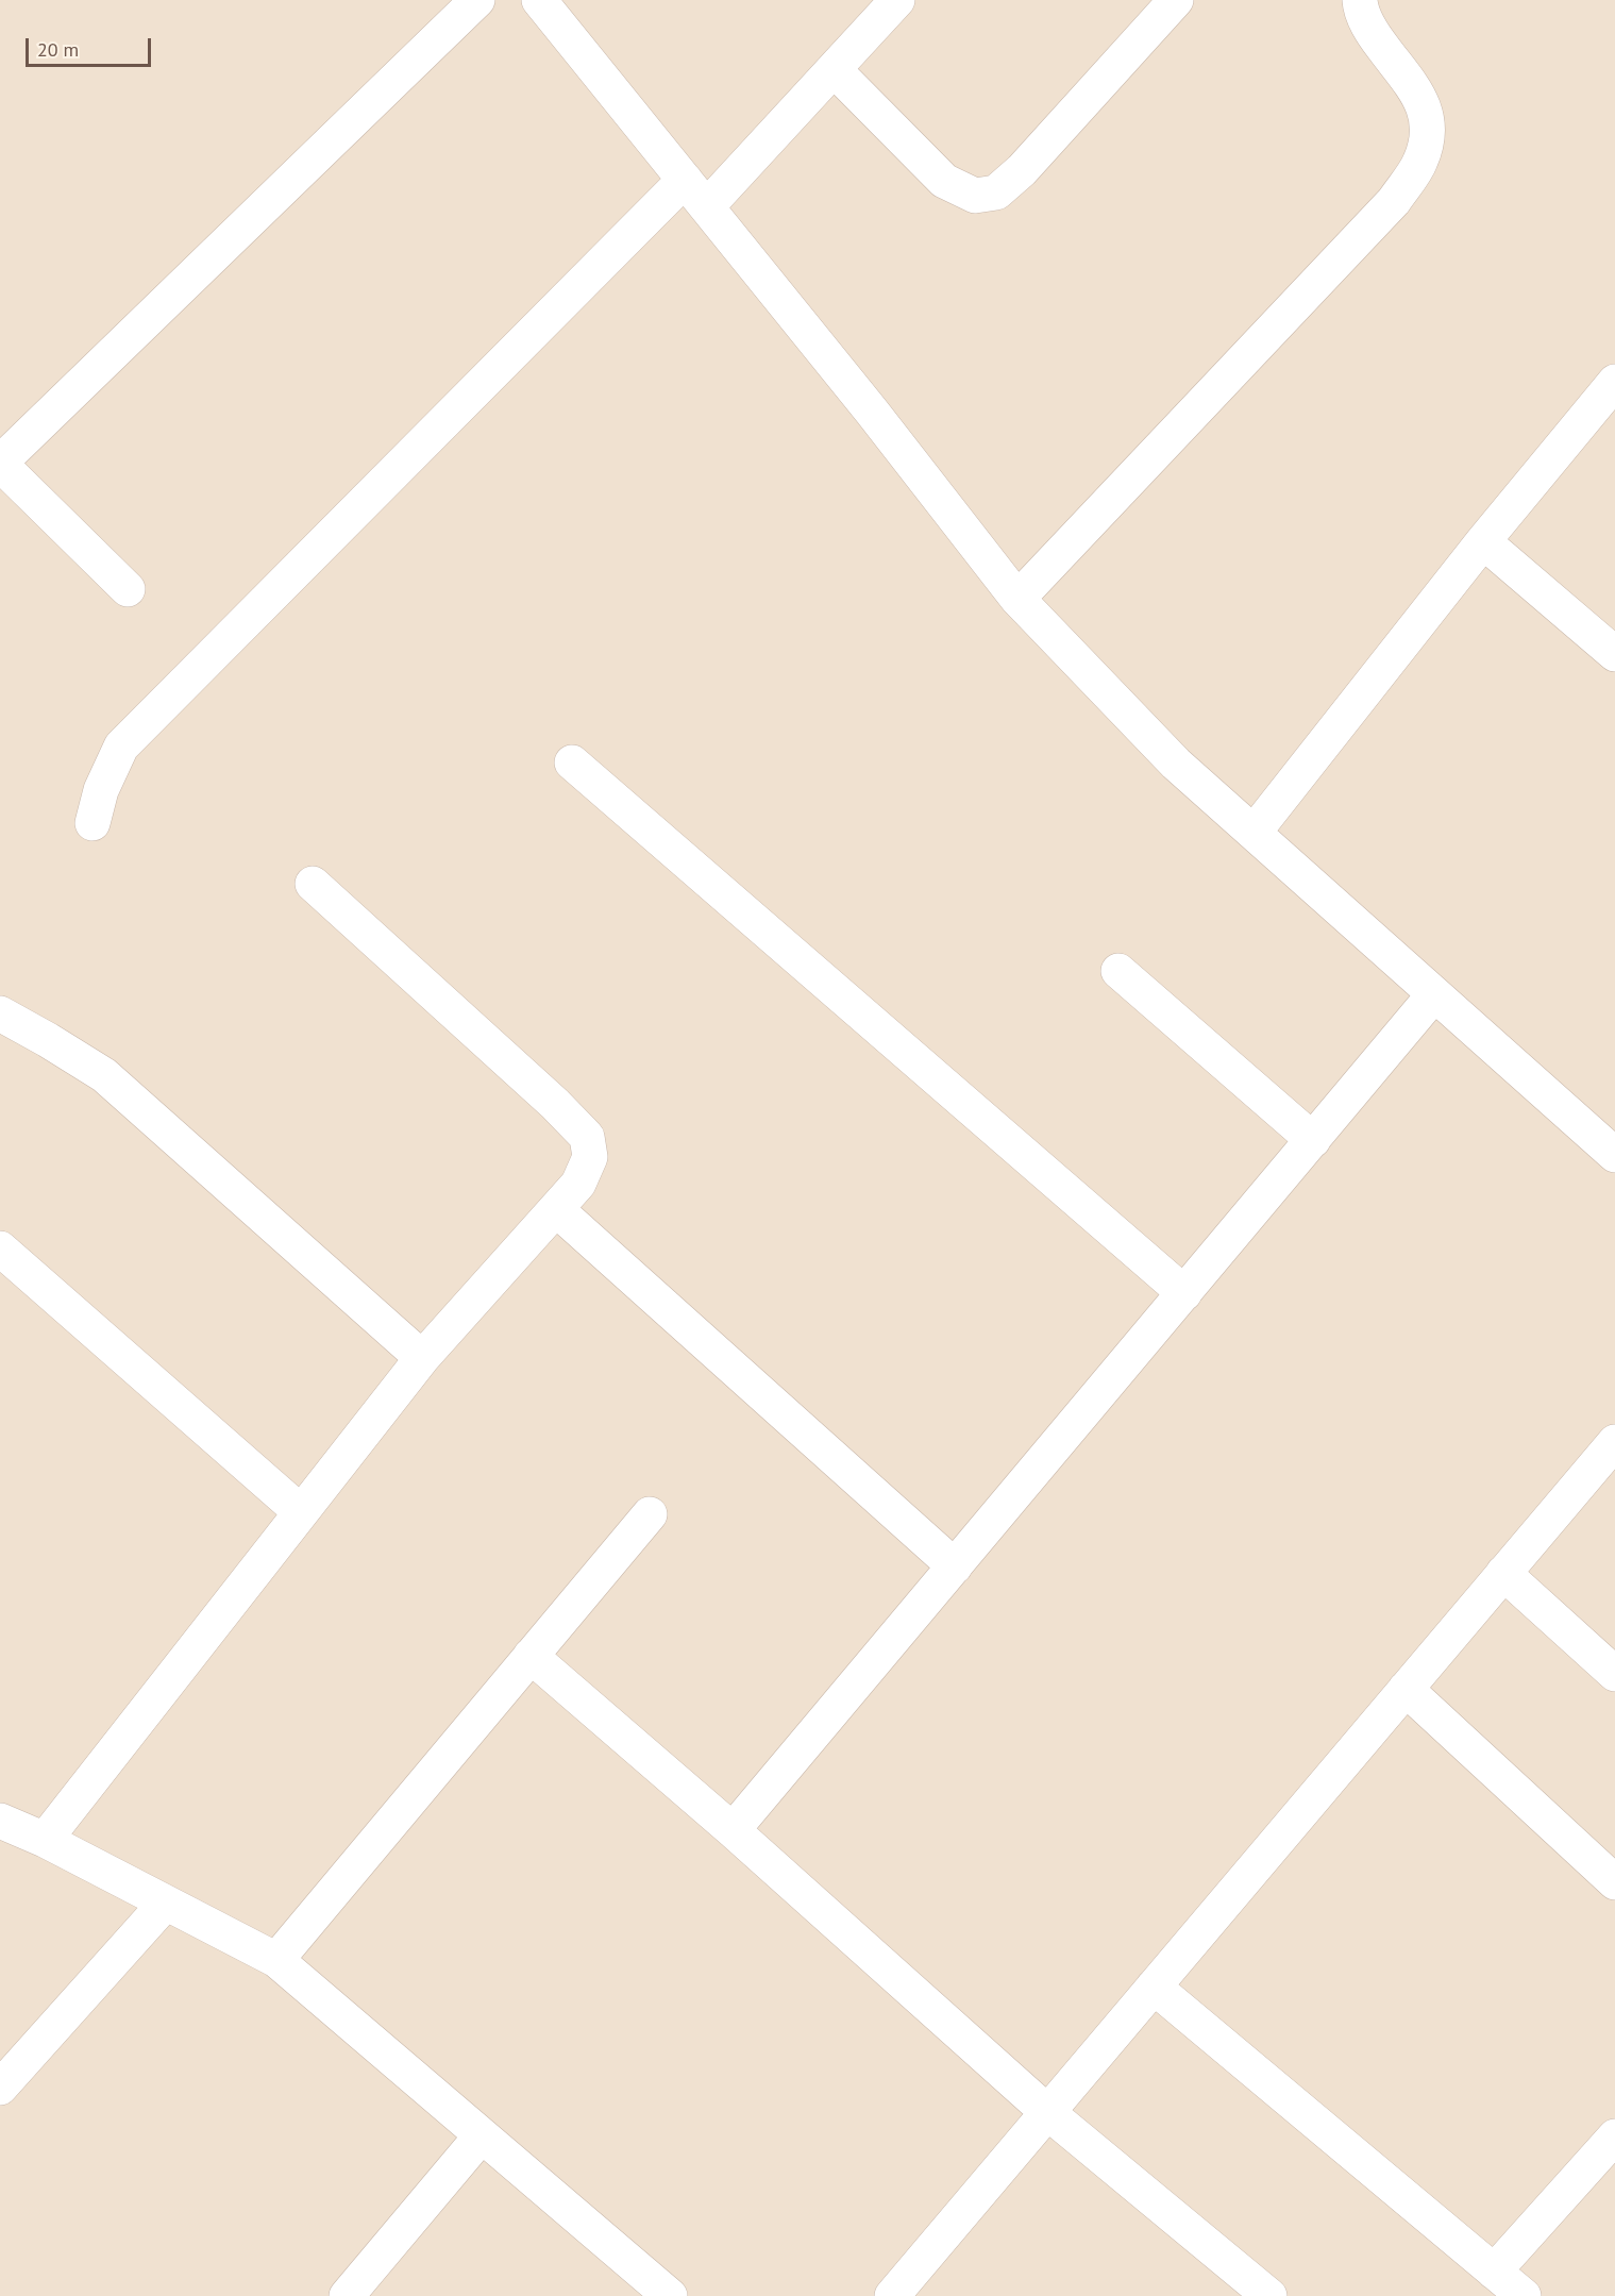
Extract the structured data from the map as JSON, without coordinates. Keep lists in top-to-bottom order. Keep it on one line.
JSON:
{"scale_bar":"20 m"}
